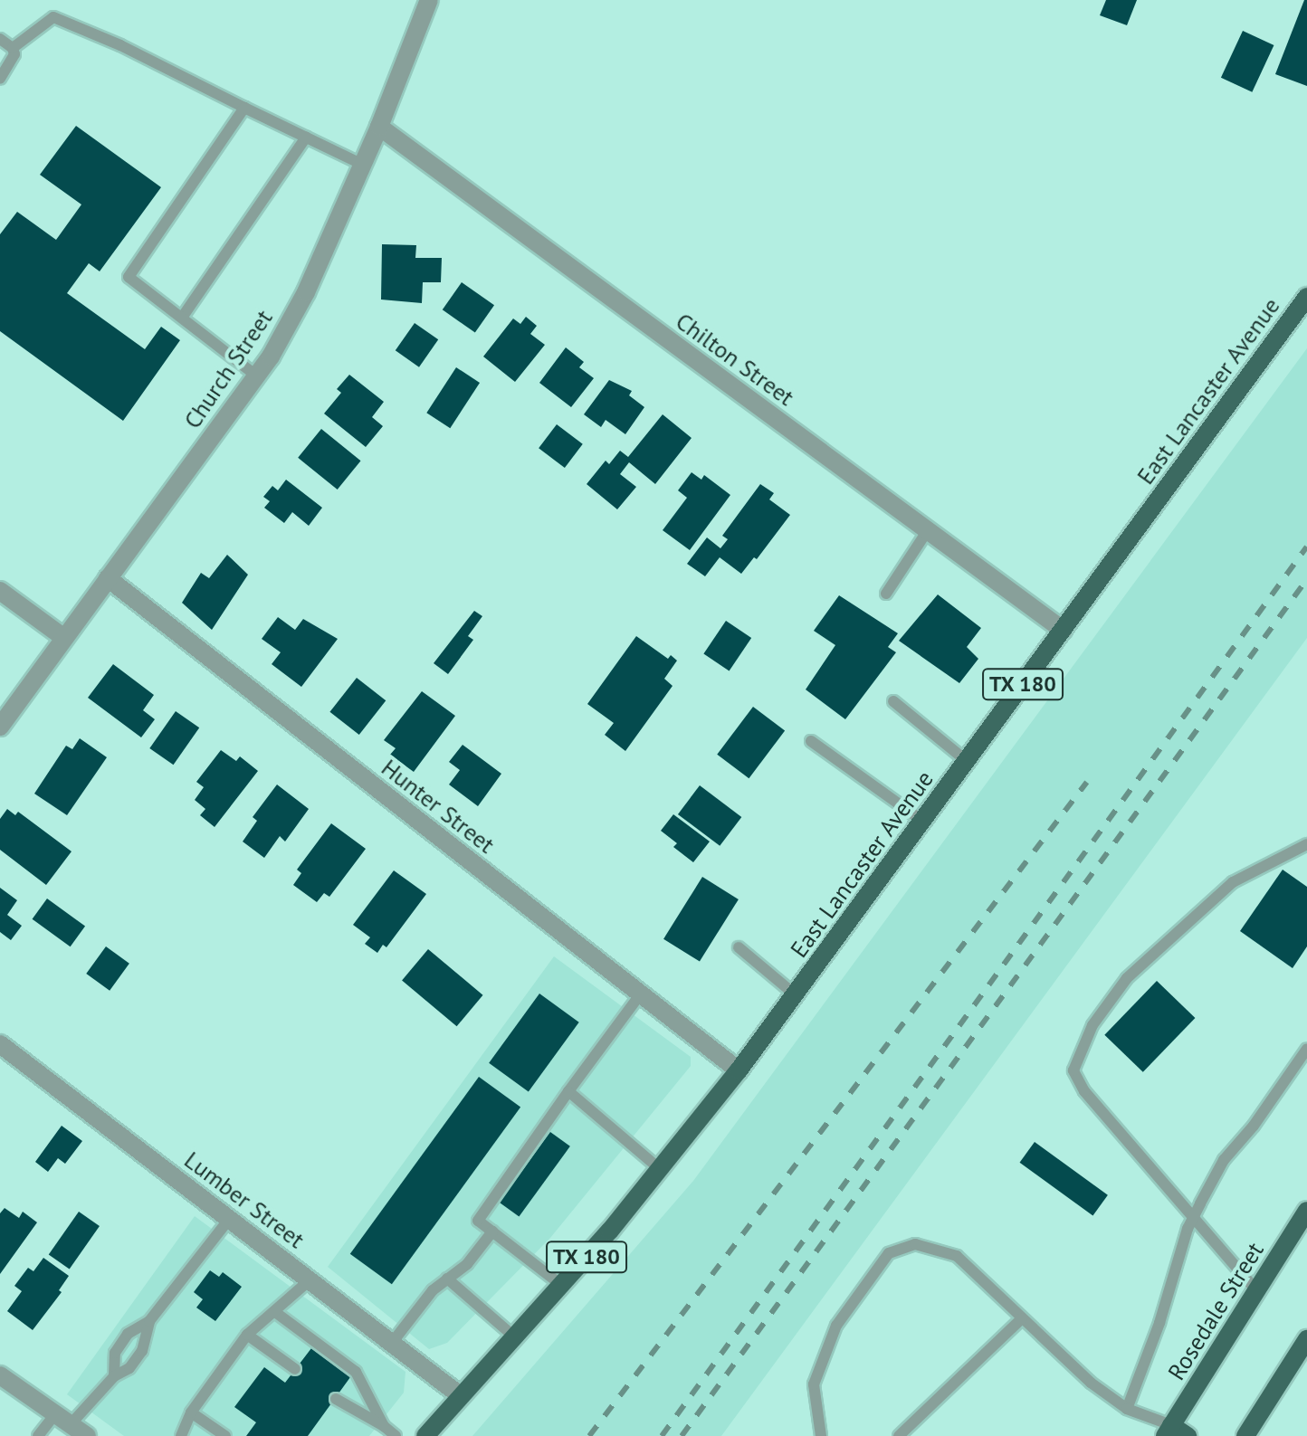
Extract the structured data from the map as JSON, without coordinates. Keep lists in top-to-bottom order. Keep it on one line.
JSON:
{"streets":{"main road":["East Lancaster Avenue","TX 180","Rosedale Street"],"street":["Chilton Street","Church Street","Hunter Street","Lumber Street"]},"crossings":[["Chilton Street","Church Street"],["Chilton Street","East Lancaster Avenue"],["Church Street","Hunter Street"],["East Lancaster Avenue","Hunter Street"],["East Lancaster Avenue","Lumber Street"]]}
